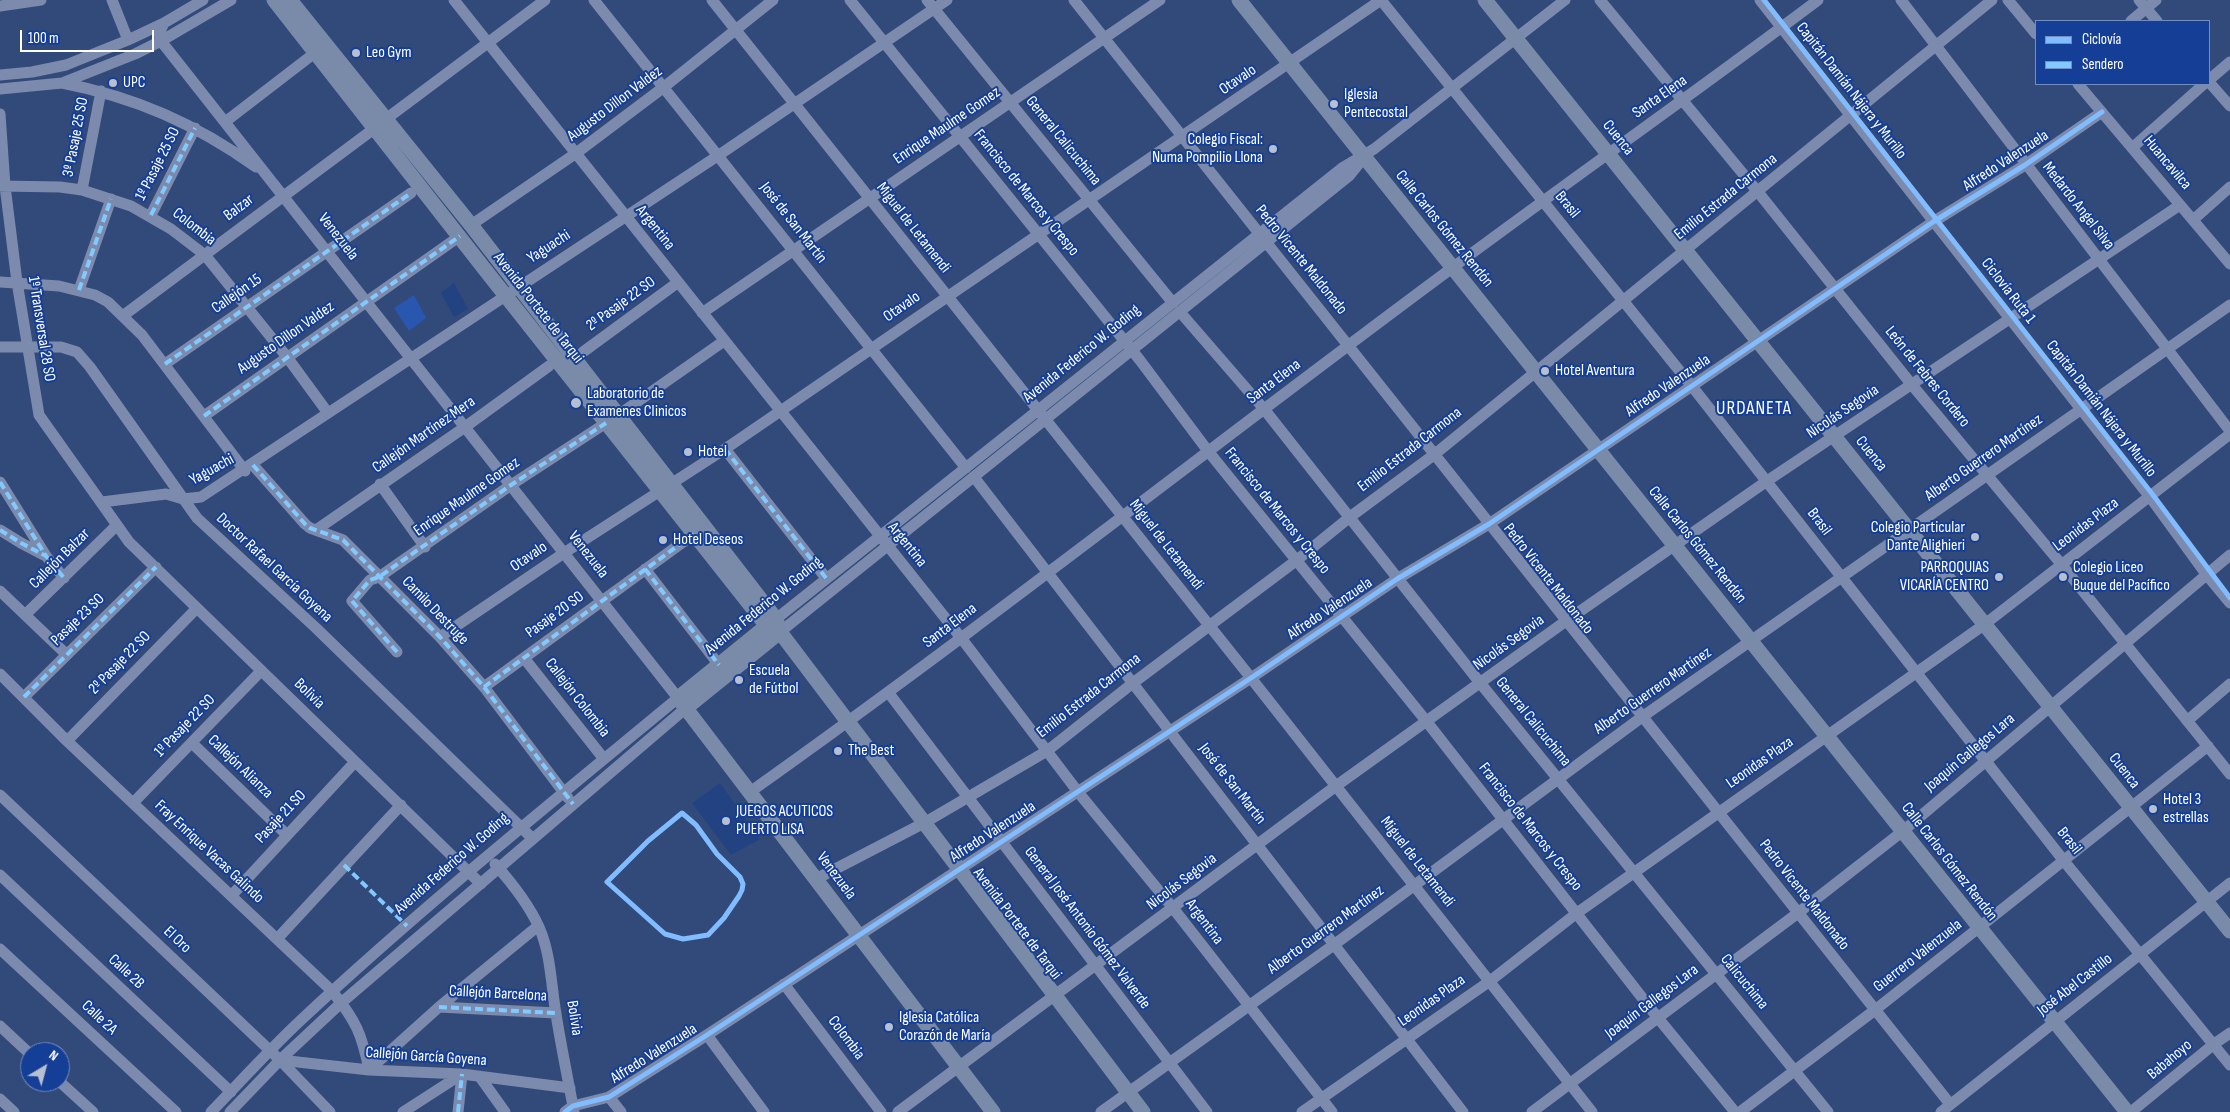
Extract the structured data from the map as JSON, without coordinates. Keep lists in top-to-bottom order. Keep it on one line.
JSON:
{"streets":{"main road":["Cuenca","Calle Carlos Gómez Rendón","Venezuela","Avenida Portete de Tarqui","Avenida Federico W. Goding"],"street":["Otavalo","Capitán Damián Nájera y Murillo","Santa Elena","Augusto Dillon Valdez","Enrique Maulme Gomez","3º Pasaje 25 SO","General Calicuchima","Alfredo Valenzuela","Huancavilca","1º Pasaje 25 SO","Francisco de Marcos y Crespo","Emilio Estrada Carmona","Brasil","Medardo Angel Silva","Balzar","José de San Martín","Colombia","Argentina","Miguel de Letamendi","Yaguachi","Pedro Vicente Maldonado","Callejón 15","2º Pasaje 22 SO","1º Transversal 28 SO","León de Febres Cordero","Nicolás Segovia","Callejón Martínez Mera","Alberto Guerrero Martínez","Leonidas Plaza","Callejón Balzar","Doctor Rafael García Goyena","Camilo Destruge","Pasaje 20 SO","Pasaje 23 SO","Bolivia","Callejón Colombia","1º Pasaje 22 SO","Joaquín Gallegos Lara","Callejón Alianza","Pasaje 21 SO","Fray Enrique Vacas Galindo","General José Antonio Gómez Valverde","El Oro","Guerrero Valenzuela","Calle 2B","Calicuchima","José Abel Castillo","Callejón Barcelona","Calle 2A","Callejón García Goyena","Babahoyo"],"cycle path":["Ciclovía Ruta 1"]},"crossings":[["Otavalo","General Calicuchima"],["Otavalo","Francisco de Marcos y Crespo"],["Otavalo","Brasil"],["Otavalo","José de San Martín"],["Otavalo","Argentina"],["Otavalo","Miguel de Letamendi"],["Otavalo","Calle Carlos Gómez Rendón"],["Otavalo","Venezuela"],["Otavalo","Pedro Vicente Maldonado"],["Otavalo","Avenida Portete de Tarqui"],["Otavalo","Camilo Destruge"],["Capitán Damián Nájera y Murillo","Santa Elena"],["Capitán Damián Nájera y Murillo","Alfredo Valenzuela"],["Capitán Damián Nájera y Murillo","Emilio Estrada Carmona"],["Capitán Damián Nájera y Murillo","Nicolás Segovia"],["Capitán Damián Nájera y Murillo","Alberto Guerrero Martínez"],["Capitán Damián Nájera y Murillo","Leonidas Plaza"],["Capitán Damián Nájera y Murillo","Joaquín Gallegos Lara"],["Santa Elena","Cuenca"],["Santa Elena","General Calicuchima"],["Santa Elena","Francisco de Marcos y Crespo"],["Santa Elena","Brasil"],["Santa Elena","José de San Martín"],["Santa Elena","Argentina"],["Santa Elena","Miguel de Letamendi"],["Santa Elena","Calle Carlos Gómez Rendón"],["Santa Elena","Venezuela"],["Santa Elena","Pedro Vicente Maldonado"],["Santa Elena","Avenida Portete de Tarqui"],["Santa Elena","León de Febres Cordero"],["Santa Elena","General José Antonio Gómez Valverde"],["Augusto Dillon Valdez","José de San Martín"],["Augusto Dillon Valdez","Colombia"],["Augusto Dillon Valdez","Argentina"],["Augusto Dillon Valdez","Miguel de Letamendi"],["Augusto Dillon Valdez","Venezuela"],["Augusto Dillon Valdez","Avenida Portete de Tarqui"],["Augusto Dillon Valdez","Camilo Destruge"],["Enrique Maulme Gomez","General Calicuchima"],["Enrique Maulme Gomez","Francisco de Marcos y Crespo"],["Enrique Maulme Gomez","José de San Martín"],["Enrique Maulme Gomez","Argentina"],["Enrique Maulme Gomez","Miguel de Letamendi"],["Enrique Maulme Gomez","Venezuela"],["Enrique Maulme Gomez","Pedro Vicente Maldonado"],["Enrique Maulme Gomez","Avenida Portete de Tarqui"],["Enrique Maulme Gomez","Camilo Destruge"],["3º Pasaje 25 SO","Colombia"],["Cuenca","Alfredo Valenzuela"],["Cuenca","Emilio Estrada Carmona"],["Cuenca","Avenida Federico W. Goding"],["Cuenca","Nicolás Segovia"],["Cuenca","Alberto Guerrero Martínez"],["Cuenca","Leonidas Plaza"],["Cuenca","Joaquín Gallegos Lara"],["Cuenca","Guerrero Valenzuela"],["Cuenca","José Abel Castillo"],["General Calicuchima","Alfredo Valenzuela"],["General Calicuchima","Emilio Estrada Carmona"],["General Calicuchima","Yaguachi"],["General Calicuchima","Avenida Federico W. Goding"],["General Calicuchima","Nicolás Segovia"],["General Calicuchima","Alberto Guerrero Martínez"],["General Calicuchima","Leonidas Plaza"],["General Calicuchima","Calicuchima"],["Alfredo Valenzuela","Huancavilca"],["Alfredo Valenzuela","Francisco de Marcos y Crespo"],["Alfredo Valenzuela","Brasil"],["Alfredo Valenzuela","Medardo Angel Silva"],["Alfredo Valenzuela","José de San Martín"],["Alfredo Valenzuela","Colombia"],["Alfredo Valenzuela","Argentina"],["Alfredo Valenzuela","Miguel de Letamendi"],["Alfredo Valenzuela","Calle Carlos Gómez Rendón"],["Alfredo Valenzuela","Venezuela"],["Alfredo Valenzuela","Pedro Vicente Maldonado"],["Alfredo Valenzuela","Avenida Portete de Tarqui"],["Alfredo Valenzuela","León de Febres Cordero"],["Alfredo Valenzuela","Bolivia"],["Alfredo Valenzuela","General José Antonio Gómez Valverde"],["Huancavilca","Nicolás Segovia"],["1º Pasaje 25 SO","Colombia"],["Francisco de Marcos y Crespo","Emilio Estrada Carmona"],["Francisco de Marcos y Crespo","Yaguachi"],["Francisco de Marcos y Crespo","Avenida Federico W. Goding"],["Francisco de Marcos y Crespo","Nicolás Segovia"],["Francisco de Marcos y Crespo","Alberto Guerrero Martínez"],["Francisco de Marcos y Crespo","Leonidas Plaza"],["Francisco de Marcos y Crespo","Joaquín Gallegos Lara"],["Emilio Estrada Carmona","Brasil"],["Emilio Estrada Carmona","Medardo Angel Silva"],["Emilio Estrada Carmona","José de San Martín"],["Emilio Estrada Carmona","Argentina"],["Emilio Estrada Carmona","Miguel de Letamendi"],["Emilio Estrada Carmona","Calle Carlos Gómez Rendón"],["Emilio Estrada Carmona","Venezuela"],["Emilio Estrada Carmona","Pedro Vicente Maldonado"],["Emilio Estrada Carmona","Avenida Portete de Tarqui"],["Emilio Estrada Carmona","León de Febres Cordero"],["Emilio Estrada Carmona","General José Antonio Gómez Valverde"],["Brasil","Avenida Federico W. Goding"],["Brasil","Nicolás Segovia"],["Brasil","Alberto Guerrero Martínez"],["Brasil","Leonidas Plaza"],["Brasil","Joaquín Gallegos Lara"],["Brasil","Guerrero Valenzuela"],["Brasil","José Abel Castillo"],["Brasil","Babahoyo"],["Medardo Angel Silva","Nicolás Segovia"],["Medardo Angel Silva","Alberto Guerrero Martínez"],["Medardo Angel Silva","Leonidas Plaza"],["Balzar","Colombia"],["Balzar","Argentina"],["Balzar","Venezuela"],["Balzar","Avenida Portete de Tarqui"],["Balzar","Camilo Destruge"],["José de San Martín","Yaguachi"],["José de San Martín","Avenida Federico W. Goding"],["José de San Martín","Nicolás Segovia"],["José de San Martín","Alberto Guerrero Martínez"],["José de San Martín","Leonidas Plaza"],["Colombia","Yaguachi"],["Colombia","Callejón 15"],["Colombia","1º Transversal 28 SO"],["Argentina","Yaguachi"],["Argentina","2º Pasaje 22 SO"],["Argentina","Avenida Federico W. Goding"],["Argentina","Nicolás Segovia"],["Argentina","Alberto Guerrero Martínez"],["Argentina","Leonidas Plaza"],["Miguel de Letamendi","Yaguachi"],["Miguel de Letamendi","Avenida Federico W. Goding"],["Miguel de Letamendi","Nicolás Segovia"],["Miguel de Letamendi","Alberto Guerrero Martínez"],["Miguel de Letamendi","Leonidas Plaza"],["Miguel de Letamendi","Joaquín Gallegos Lara"],["Calle Carlos Gómez Rendón","Avenida Federico W. Goding"],["Calle Carlos Gómez Rendón","Nicolás Segovia"],["Calle Carlos Gómez Rendón","Alberto Guerrero Martínez"],["Calle Carlos Gómez Rendón","Leonidas Plaza"],["Calle Carlos Gómez Rendón","Joaquín Gallegos Lara"],["Calle Carlos Gómez Rendón","Guerrero Valenzuela"],["Calle Carlos Gómez Rendón","José Abel Castillo"],["Venezuela","Yaguachi"],["Venezuela","Callejón 15"],["Venezuela","Avenida Federico W. Goding"],["Venezuela","Nicolás Segovia"],["Venezuela","Callejón Martínez Mera"],["Venezuela","Pasaje 20 SO"],["Yaguachi","Avenida Portete de Tarqui"],["Yaguachi","1º Transversal 28 SO"],["Yaguachi","Doctor Rafael García Goyena"],["Yaguachi","Camilo Destruge"],["Pedro Vicente Maldonado","Avenida Federico W. Goding"],["Pedro Vicente Maldonado","Nicolás Segovia"],["Pedro Vicente Maldonado","Alberto Guerrero Martínez"],["Pedro Vicente Maldonado","Leonidas Plaza"],["Pedro Vicente Maldonado","Joaquín Gallegos Lara"],["Pedro Vicente Maldonado","Guerrero Valenzuela"],["Pedro Vicente Maldonado","José Abel Castillo"],["Callejón 15","Camilo Destruge"],["2º Pasaje 22 SO","Bolivia"],["2º Pasaje 22 SO","Fray Enrique Vacas Galindo"],["Avenida Portete de Tarqui","Avenida Federico W. Goding"],["Avenida Portete de Tarqui","Nicolás Segovia"],["Avenida Portete de Tarqui","Alberto Guerrero Martínez"],["Avenida Portete de Tarqui","Pasaje 20 SO"],["1º Transversal 28 SO","Callejón Balzar"],["1º Transversal 28 SO","Doctor Rafael García Goyena"],["1º Transversal 28 SO","Camilo Destruge"],["1º Transversal 28 SO","Bolivia"],["Avenida Federico W. Goding","Doctor Rafael García Goyena"],["Avenida Federico W. Goding","Camilo Destruge"],["Avenida Federico W. Goding","Bolivia"],["Avenida Federico W. Goding","Callejón Colombia"],["Avenida Federico W. Goding","Fray Enrique Vacas Galindo"],["Avenida Federico W. Goding","El Oro"],["Avenida Federico W. Goding","Calle 2B"],["Avenida Federico W. Goding","Callejón García Goyena"],["León de Febres Cordero","Nicolás Segovia"],["León de Febres Cordero","Alberto Guerrero Martínez"],["León de Febres Cordero","Leonidas Plaza"],["León de Febres Cordero","Joaquín Gallegos Lara"],["León de Febres Cordero","Guerrero Valenzuela"],["Nicolás Segovia","General José Antonio Gómez Valverde"],["Callejón Martínez Mera","Camilo Destruge"],["Alberto Guerrero Martínez","General José Antonio Gómez Valverde"],["Leonidas Plaza","Calicuchima"],["Callejón Balzar","Bolivia"],["Camilo Destruge","Pasaje 20 SO"],["Pasaje 20 SO","Callejón Colombia"],["Pasaje 23 SO","Bolivia"],["Pasaje 23 SO","Fray Enrique Vacas Galindo"],["Bolivia","1º Pasaje 22 SO"],["Bolivia","Pasaje 21 SO"],["Bolivia","Callejón Barcelona"],["Bolivia","Callejón García Goyena"],["1º Pasaje 22 SO","Callejón Alianza"],["1º Pasaje 22 SO","Fray Enrique Vacas Galindo"],["Joaquín Gallegos Lara","Calicuchima"],["Callejón Alianza","Pasaje 21 SO"],["Pasaje 21 SO","Fray Enrique Vacas Galindo"],["Fray Enrique Vacas Galindo","Callejón García Goyena"],["El Oro","Callejón García Goyena"],["Guerrero Valenzuela","Calicuchima"]],"districts":["URDANETA"],"places":["Leo Gym","UPC","Iglesia Pentecostal","Colegio Fiscal: Numa Pompilio Llona","Hotel Aventura","Laboratorio de Examenes Clinicos","Hotel","Colegio Particular Dante Alighieri","Hotel Deseos","PARROQUIAS VICARÍA CENTRO","Colegio Liceo Buque del Pacífico","Escuela de Fútbol","The Best","Hotel 3 estrellas","JUEGOS ACUTICOS PUERTO LISA","Iglesia Católica Corazón de María"],"legend":["Ciclovía","Sendero"],"scale_bar":"100 m","north":"top right"}
